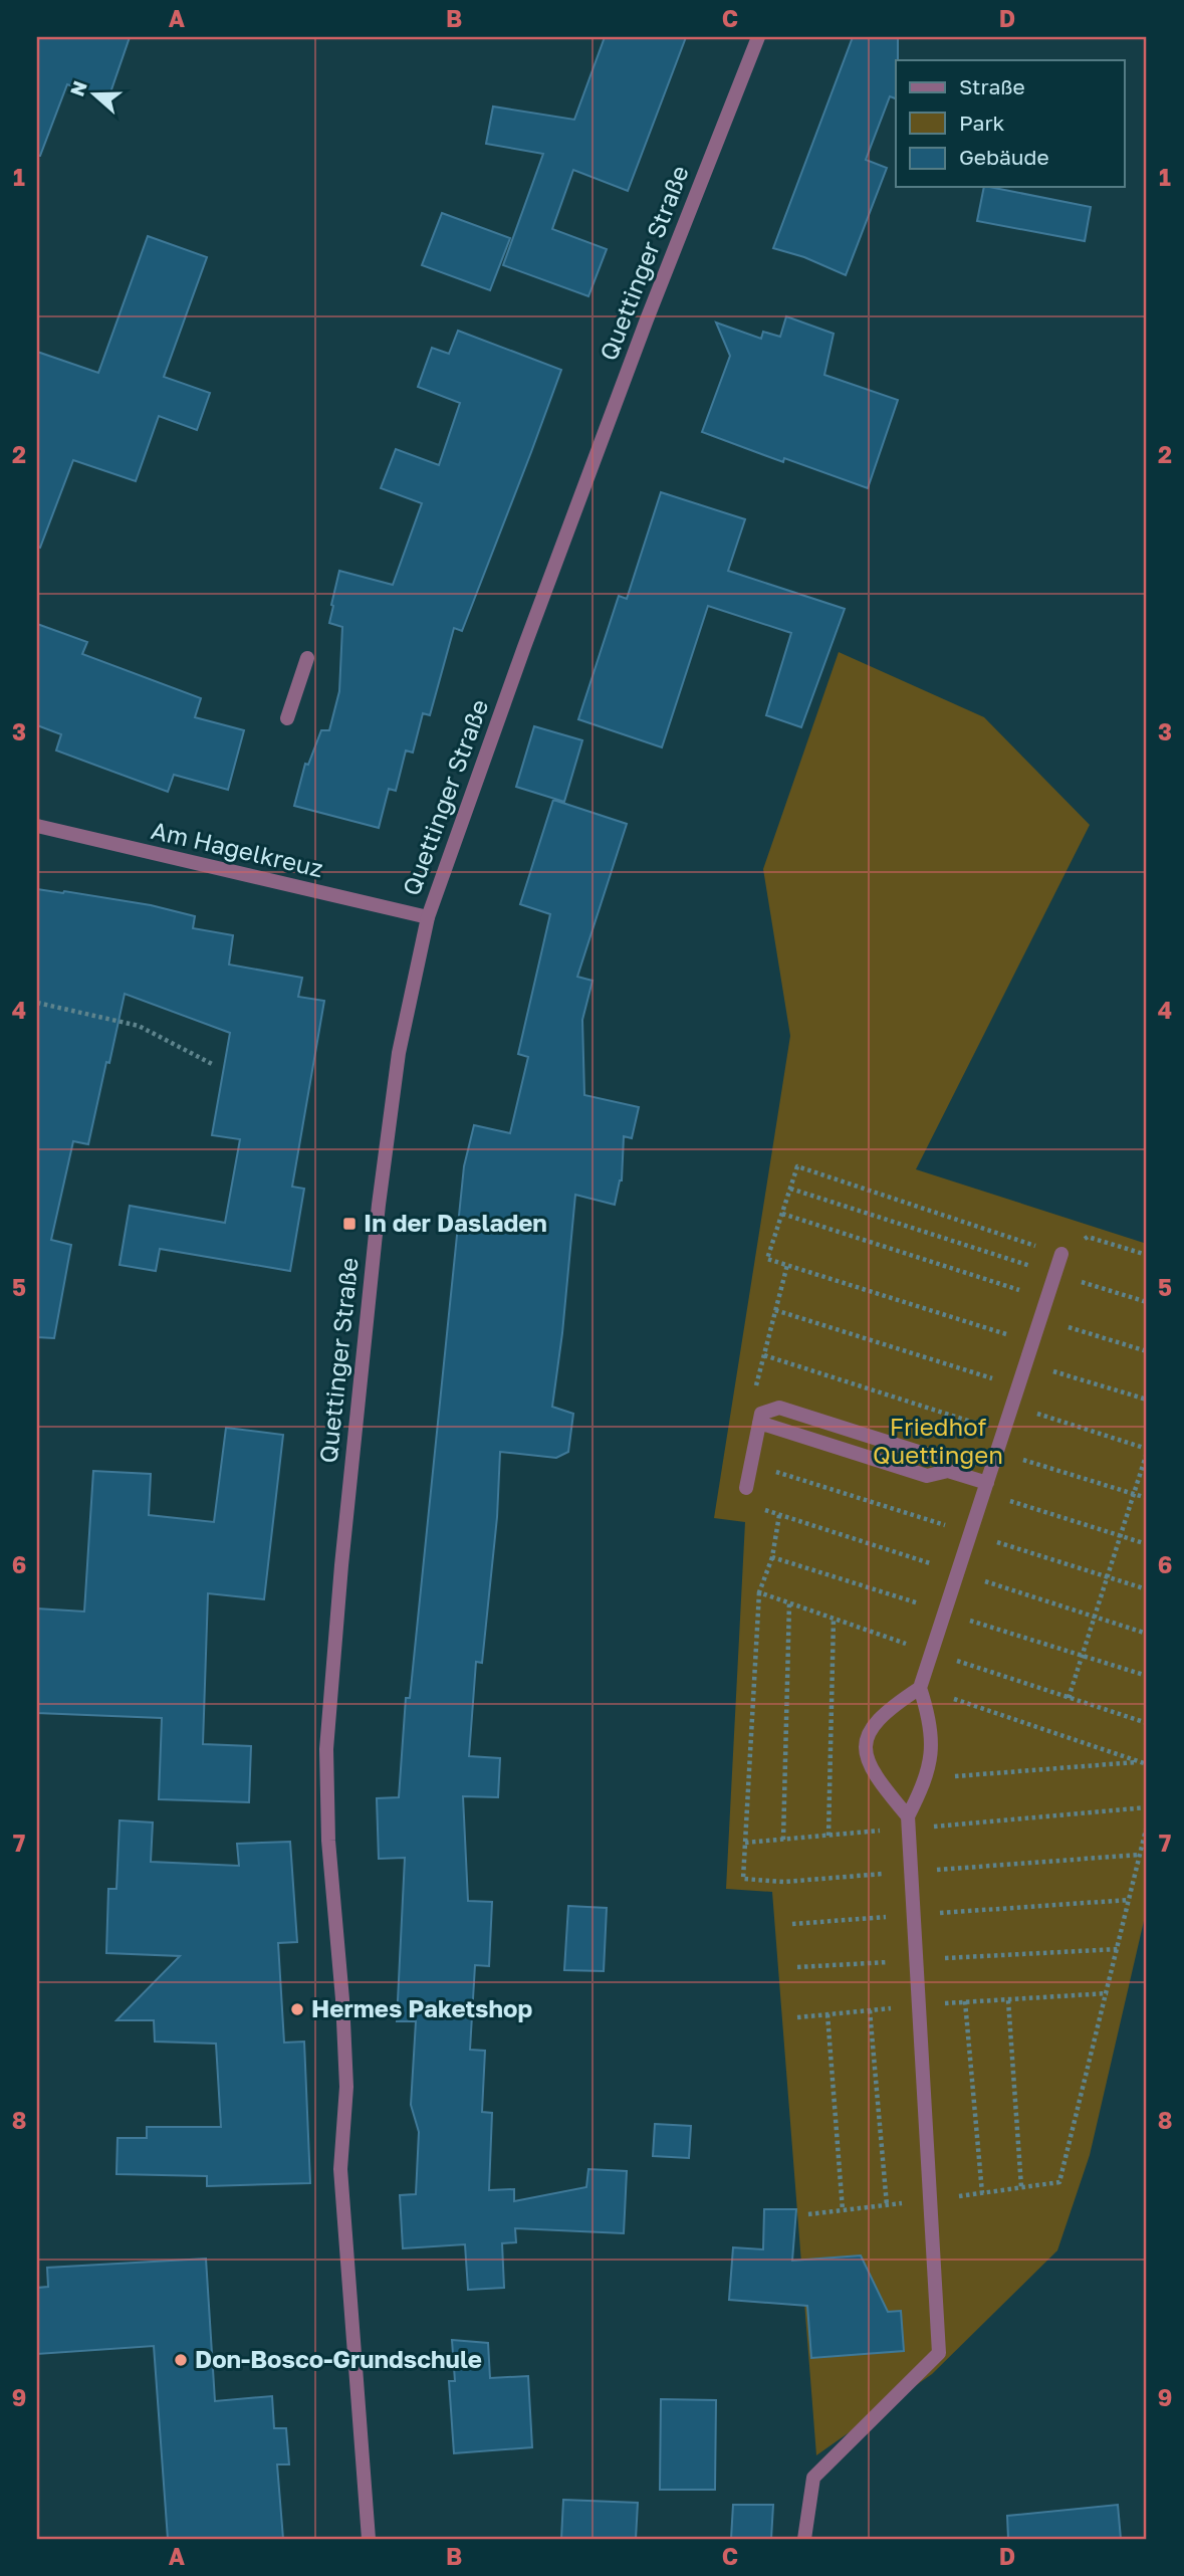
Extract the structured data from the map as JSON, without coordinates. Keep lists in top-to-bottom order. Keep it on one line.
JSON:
{"streets":{"street":["Quettinger Straße","Am Hagelkreuz"]},"crossings":[["Quettinger Straße","Am Hagelkreuz"]],"parks":["Friedhof Quettingen"],"places":{"transit":["In der Dasladen"],"other":["Hermes Paketshop","Don-Bosco-Grundschule"]},"legend":["Straße","Park","Gebäude"],"north":"left","grid":{"columns":["A","B","C","D"],"rows":["1","2","3","4","5","6","7","8","9"]}}
